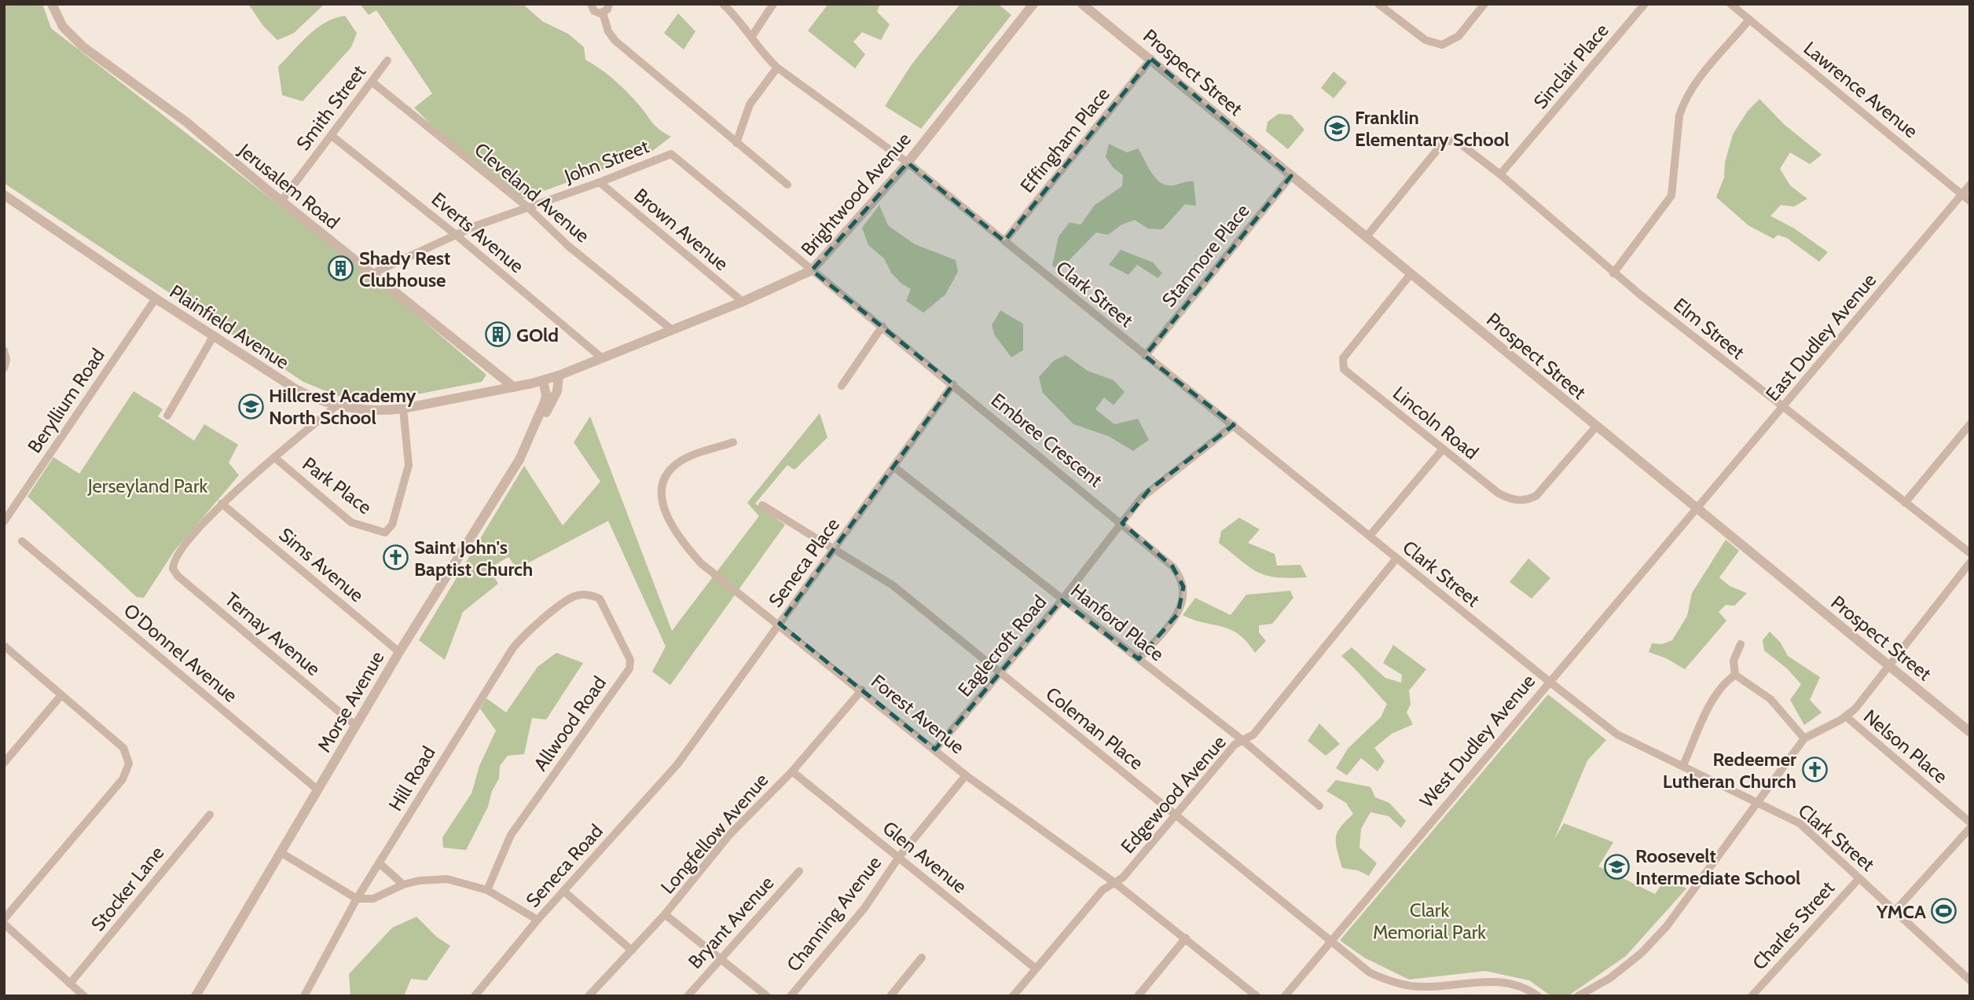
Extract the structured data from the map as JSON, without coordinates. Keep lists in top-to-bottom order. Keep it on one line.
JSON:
{"streets":{"street":["Sinclair Place","Prospect Street","Lawrence Avenue","Smith Street","Effingham Place","John Street","Jerusalem Road","Cleveland Avenue","Brightwood Avenue","Brown Avenue","Everts Avenue","Stanmore Place","Clark Street","Plainfield Avenue","Elm Street","East Dudley Avenue","Beryllium Road","Lincoln Road","Embree Crescent","Park Place","Seneca Place","Sims Avenue","Hanford Place","Ternay Avenue","Eaglecroft Road","O'Donnel Avenue","Morse Avenue","Forest Avenue","Allwood Road","Coleman Place","West Dudley Avenue","Nelson Place","Hill Road","Edgewood Avenue","Longfellow Avenue","Glen Avenue","Seneca Road","Stocker Lane","Channing Avenue","Bryant Avenue","Charles Street"]},"crossings":[["Sinclair Place","Elm Street"],["Prospect Street","Effingham Place"],["Prospect Street","Stanmore Place"],["Prospect Street","Elm Street"],["Prospect Street","East Dudley Avenue"],["Prospect Street","Lincoln Road"],["Prospect Street","West Dudley Avenue"],["Lawrence Avenue","East Dudley Avenue"],["Smith Street","Jerusalem Road"],["Smith Street","Cleveland Avenue"],["Smith Street","Everts Avenue"],["Effingham Place","Clark Street"],["John Street","Jerusalem Road"],["John Street","Cleveland Avenue"],["John Street","Brown Avenue"],["John Street","Everts Avenue"],["John Street","Embree Crescent"],["Jerusalem Road","Plainfield Avenue"],["Cleveland Avenue","Brightwood Avenue"],["Brightwood Avenue","Brown Avenue"],["Brightwood Avenue","Everts Avenue"],["Brightwood Avenue","Clark Street"],["Brightwood Avenue","Plainfield Avenue"],["Brightwood Avenue","Embree Crescent"],["Brightwood Avenue","Morse Avenue"],["Stanmore Place","Clark Street"],["Clark Street","Eaglecroft Road"],["Clark Street","West Dudley Avenue"],["Clark Street","Edgewood Avenue"],["Clark Street","Charles Street"],["Plainfield Avenue","Beryllium Road"],["Plainfield Avenue","Park Place"],["Plainfield Avenue","Morse Avenue"],["Elm Street","East Dudley Avenue"],["East Dudley Avenue","West Dudley Avenue"],["Embree Crescent","Seneca Place"],["Embree Crescent","Hanford Place"],["Embree Crescent","Eaglecroft Road"],["Seneca Place","Hanford Place"],["Seneca Place","Forest Avenue"],["Seneca Place","Coleman Place"],["Seneca Place","Seneca Road"],["Sims Avenue","Ternay Avenue"],["Sims Avenue","Morse Avenue"],["Hanford Place","Eaglecroft Road"],["Hanford Place","Edgewood Avenue"],["Ternay Avenue","Morse Avenue"],["Eaglecroft Road","Forest Avenue"],["Eaglecroft Road","Coleman Place"],["O'Donnel Avenue","Morse Avenue"],["Forest Avenue","Edgewood Avenue"],["Forest Avenue","Longfellow Avenue"],["Forest Avenue","Channing Avenue"],["Allwood Road","Hill Road"],["Coleman Place","West Dudley Avenue"],["Coleman Place","Edgewood Avenue"],["Edgewood Avenue","Glen Avenue"],["Longfellow Avenue","Glen Avenue"],["Glen Avenue","Channing Avenue"]],"parks":["Jerseyland Park","Clark Memorial Park"],"places":{"school or university":["Franklin Elementary School","Hillcrest Academy North School","Roosevelt Intermediate School"],"building":["Shady Rest Clubhouse","GOld"],"church":["Saint John's Baptist Church","Redeemer Lutheran Church"],"sports":["YMCA"]}}
